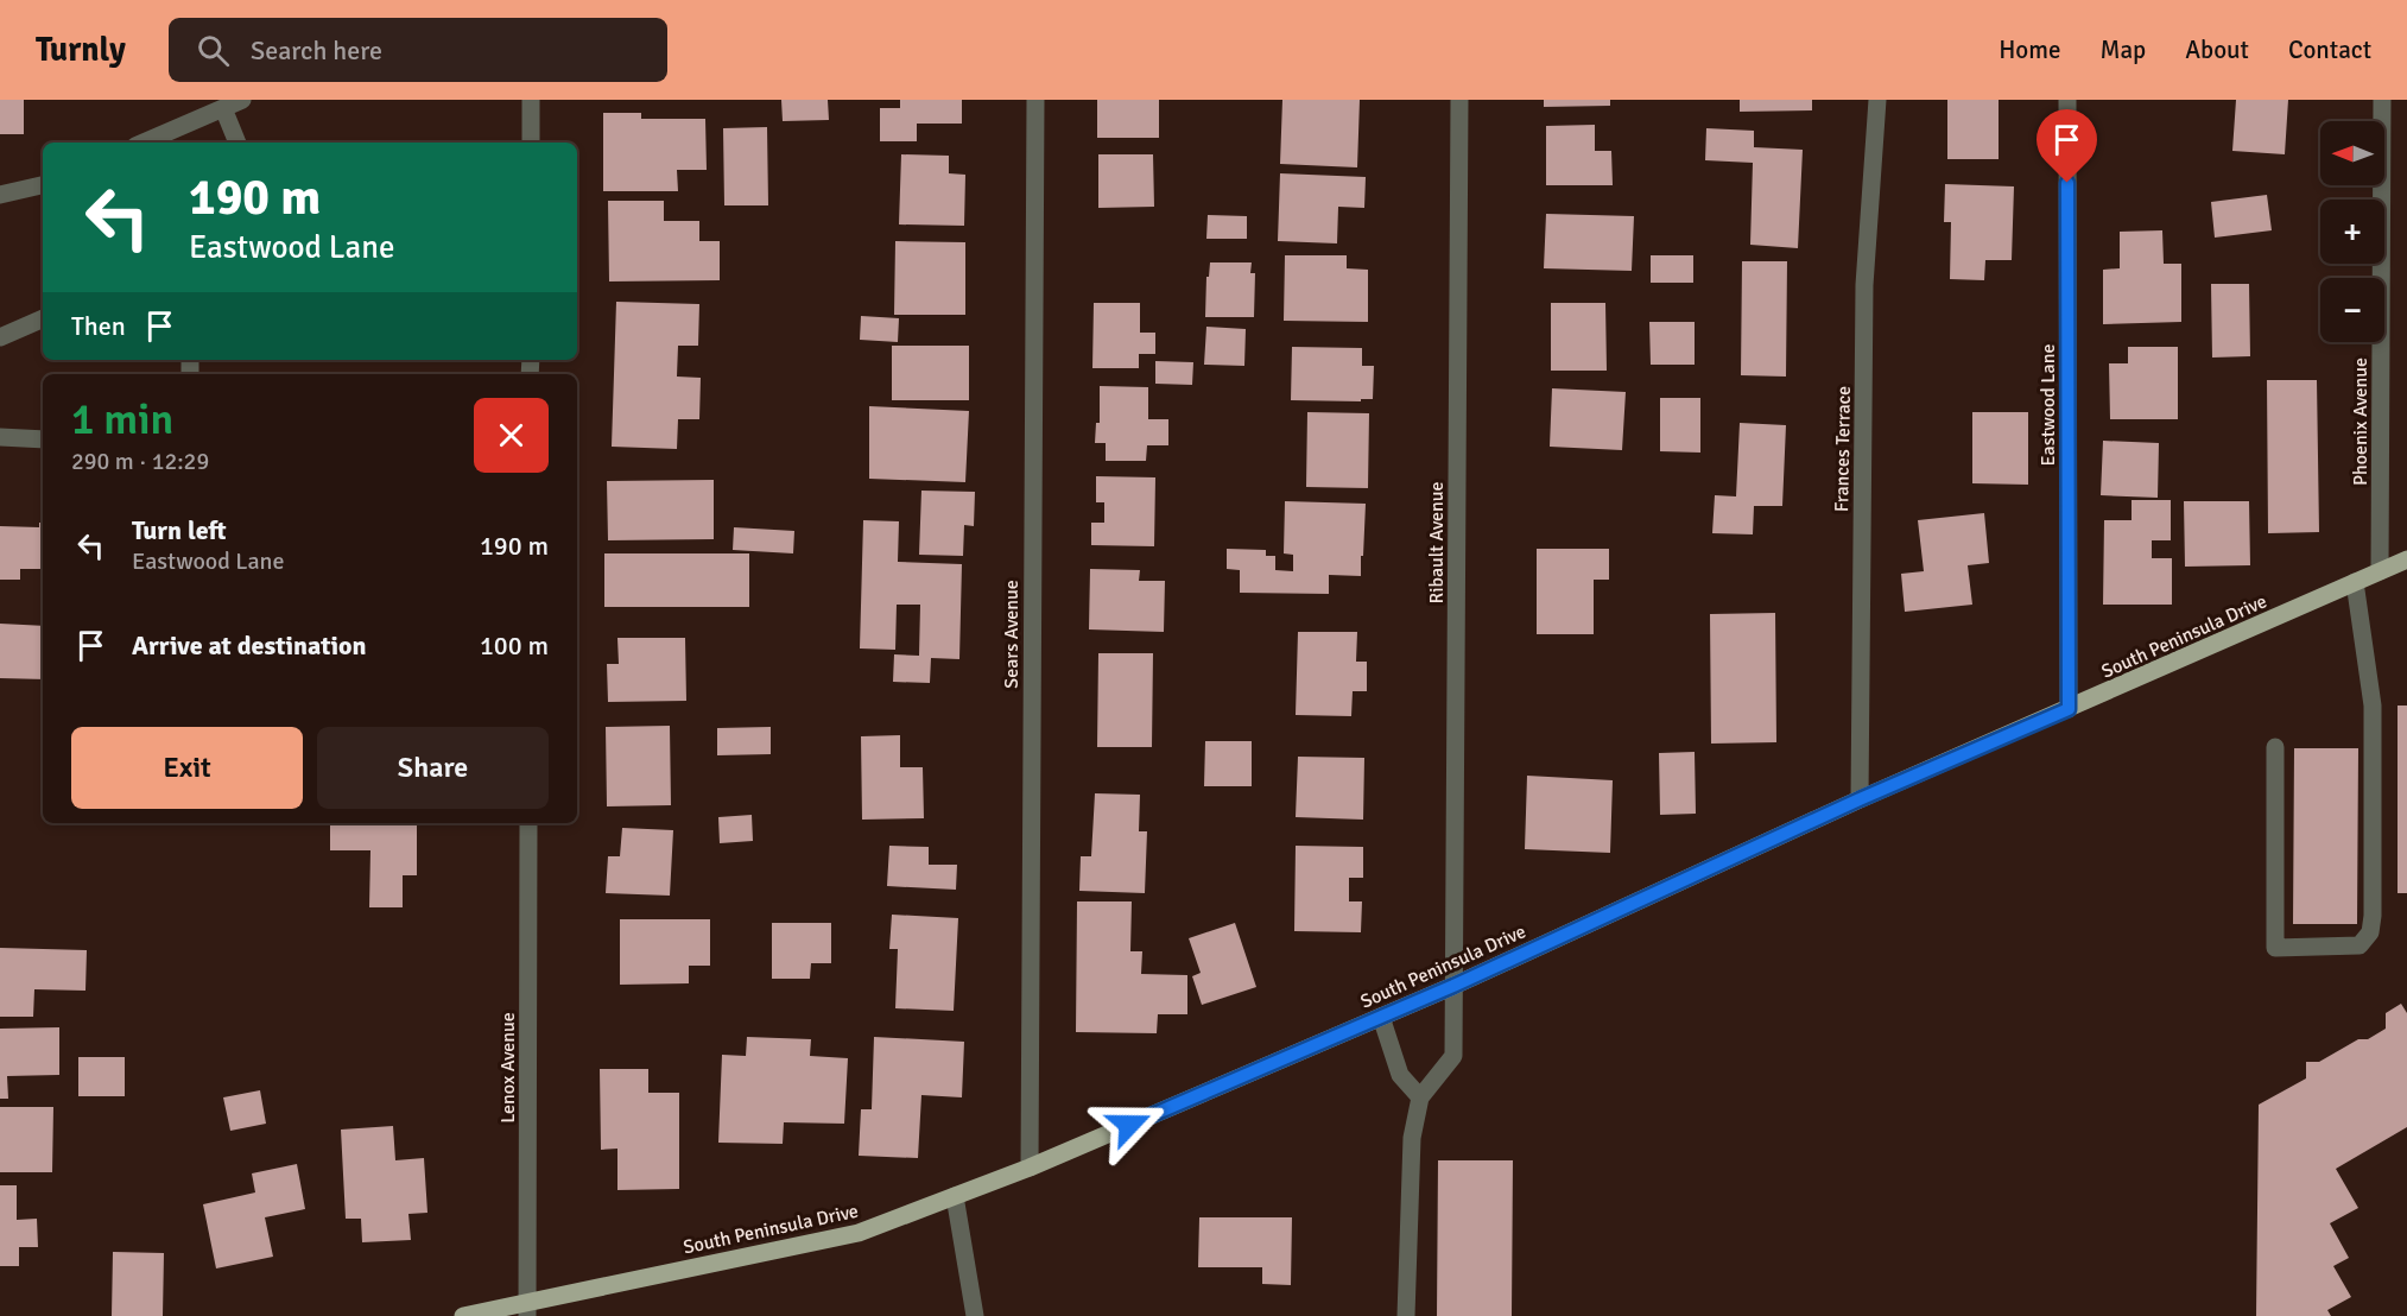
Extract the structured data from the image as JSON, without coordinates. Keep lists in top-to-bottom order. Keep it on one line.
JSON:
{"streets":{"main road":["South Peninsula Drive"],"street":["Eastwood Lane","Phoenix Avenue","Frances Terrace","Ribault Avenue","Sears Avenue","Lenox Avenue"]},"crossings":[["Eastwood Lane","South Peninsula Drive"],["Phoenix Avenue","South Peninsula Drive"],["Frances Terrace","South Peninsula Drive"],["Ribault Avenue","South Peninsula Drive"],["Sears Avenue","South Peninsula Drive"],["South Peninsula Drive","Lenox Avenue"]],"north":"left","page":{"header":"Turnly","search":"Search here","nav":["Home","Map","About","Contact"],"map_buttons":["+","−"],"turn":["190 m","Eastwood Lane"],"then":"Then","heading":["1 min","290 m · 12:29"],"list":[{"name":"Turn left","note":"Eastwood Lane","value":"190 m"},{"name":"Arrive at destination","value":"100 m"}],"buttons":["Exit","Share"]}}
